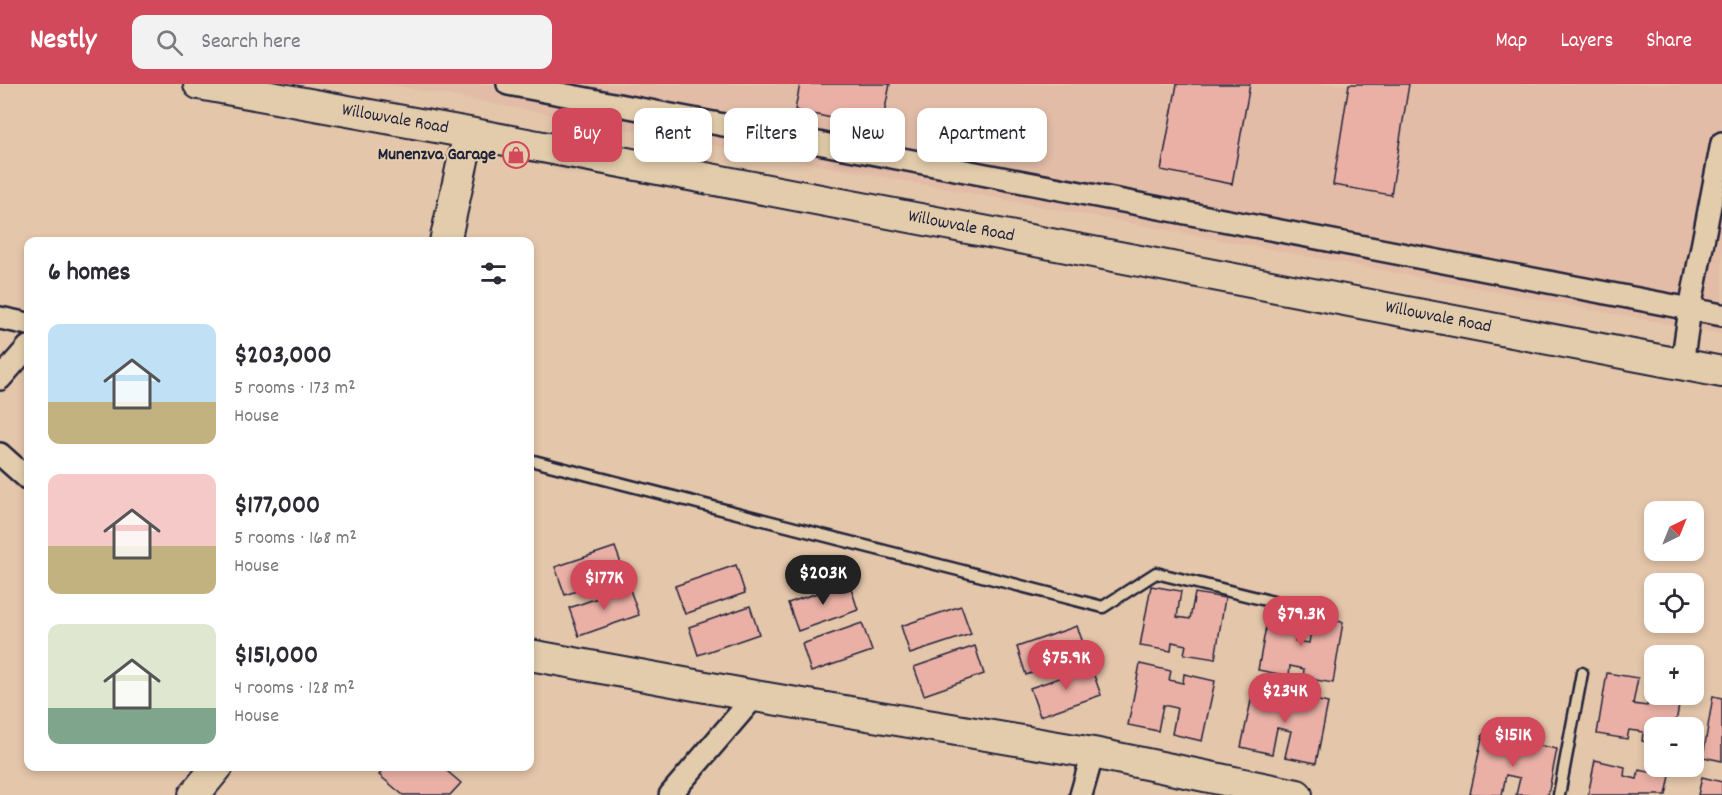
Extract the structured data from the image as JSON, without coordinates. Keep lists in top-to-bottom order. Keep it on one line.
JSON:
{"streets":{"main road":["Willowvale Road"]},"places":{"shop":["Munenzva Garage"]},"north":"top right","page":{"header":"Nestly","search":"Search here","nav":["Map","Layers","Share"],"chip":["Buy","Rent","Filters","New","Apartment"],"heading":"6 homes","list":[{"name":"$203,000","note":"5 rooms · 173 m² · House"},{"name":"$177,000","note":"5 rooms · 168 m² · House"},{"name":"$151,000","note":"4 rooms · 128 m² · House"}],"map_buttons":["+","−"],"price":["$203K","$177K","$79.3K","$75.9K","$234K","$151K"]}}
